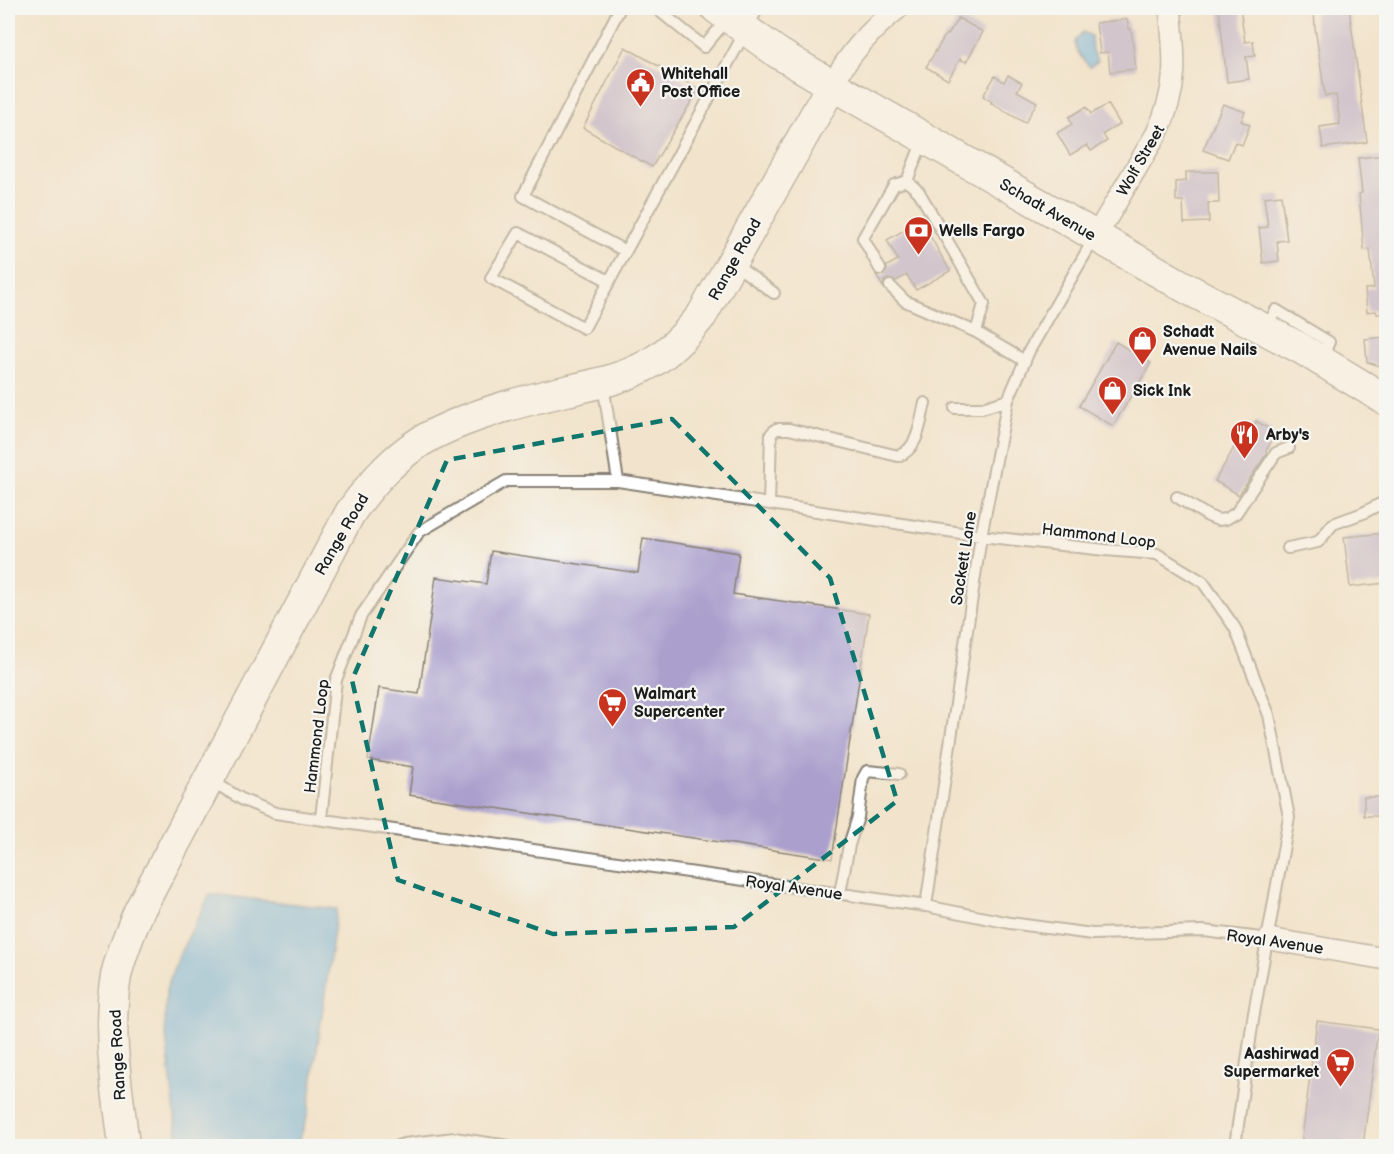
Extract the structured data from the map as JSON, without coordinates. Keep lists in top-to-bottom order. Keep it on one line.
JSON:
{"streets":{"street":["Wolf Street","Schadt Avenue","Range Road","Royal Avenue"],"lane":["Hammond Loop","Sackett Lane"]},"crossings":[["Wolf Street","Schadt Avenue"],["Wolf Street","Sackett Lane"],["Schadt Avenue","Range Road"],["Schadt Avenue","Sackett Lane"],["Range Road","Royal Avenue"],["Hammond Loop","Sackett Lane"],["Hammond Loop","Royal Avenue"],["Sackett Lane","Royal Avenue"]],"places":{"public building":["Whitehall Post Office"],"bank":["Wells Fargo"],"shop":["Schadt Avenue Nails","Sick Ink"],"restaurant":["Arby's"],"supermarket":["Walmart Supercenter","Aashirwad Supermarket"]}}
